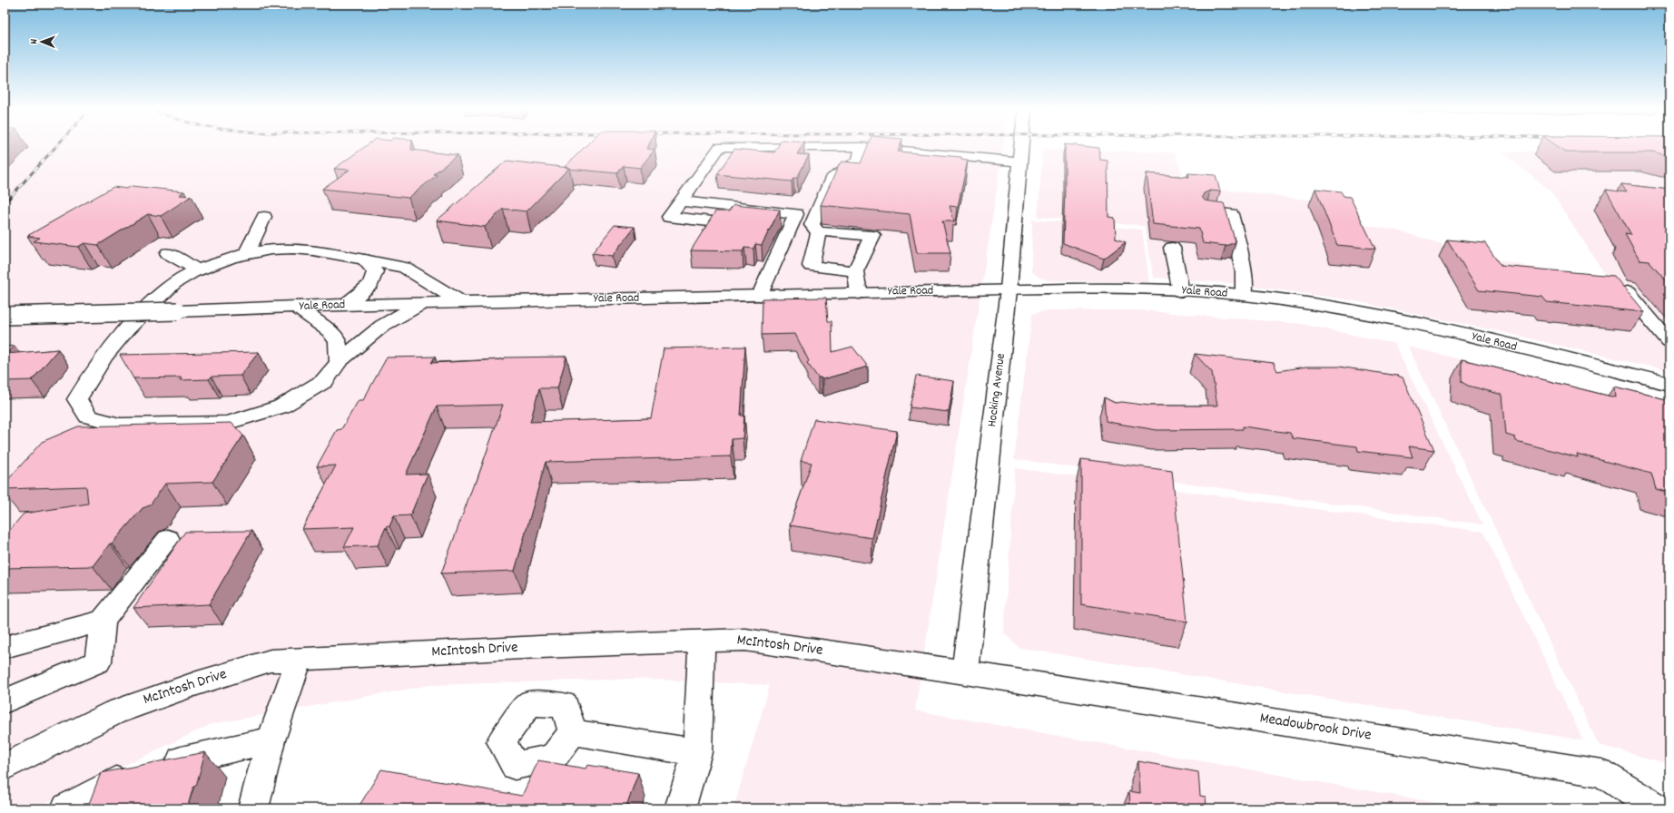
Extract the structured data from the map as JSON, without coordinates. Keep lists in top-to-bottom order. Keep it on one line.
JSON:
{"streets":{"street":["Yale Road","Hocking Avenue","McIntosh Drive","Meadowbrook Drive"]},"crossings":[["Yale Road","Hocking Avenue"],["Hocking Avenue","McIntosh Drive"],["Hocking Avenue","Meadowbrook Drive"],["McIntosh Drive","Meadowbrook Drive"]],"north":"left"}
